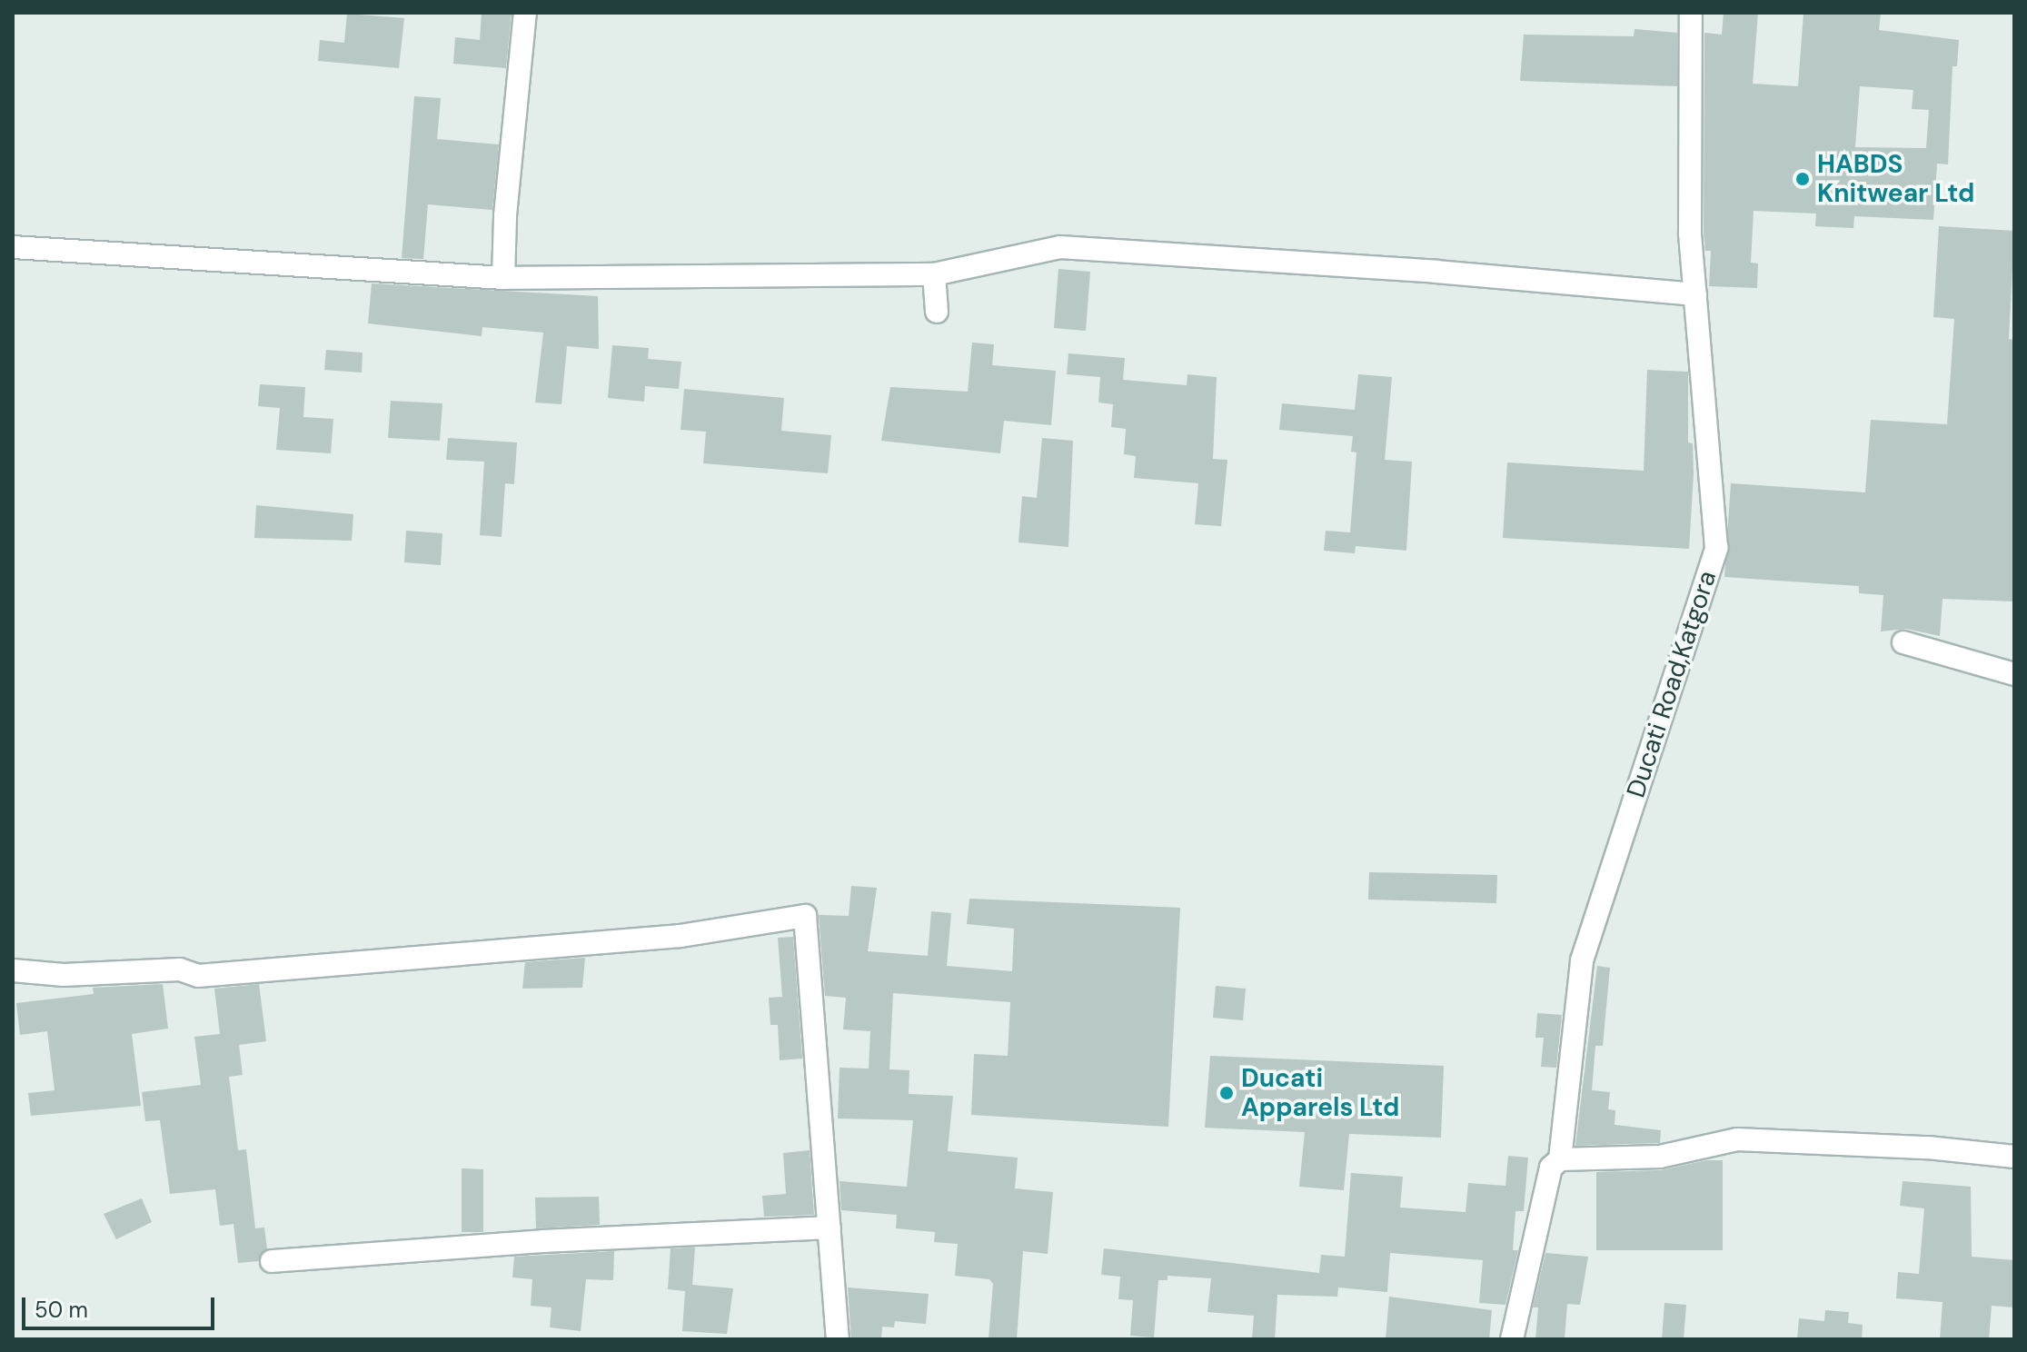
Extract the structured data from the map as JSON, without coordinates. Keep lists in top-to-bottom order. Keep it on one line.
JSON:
{"streets":{"street":["Ducati Road,Katgora"]},"places":["HABDS Knitwear Ltd","Ducati Apparels Ltd"],"scale_bar":"50 m"}
